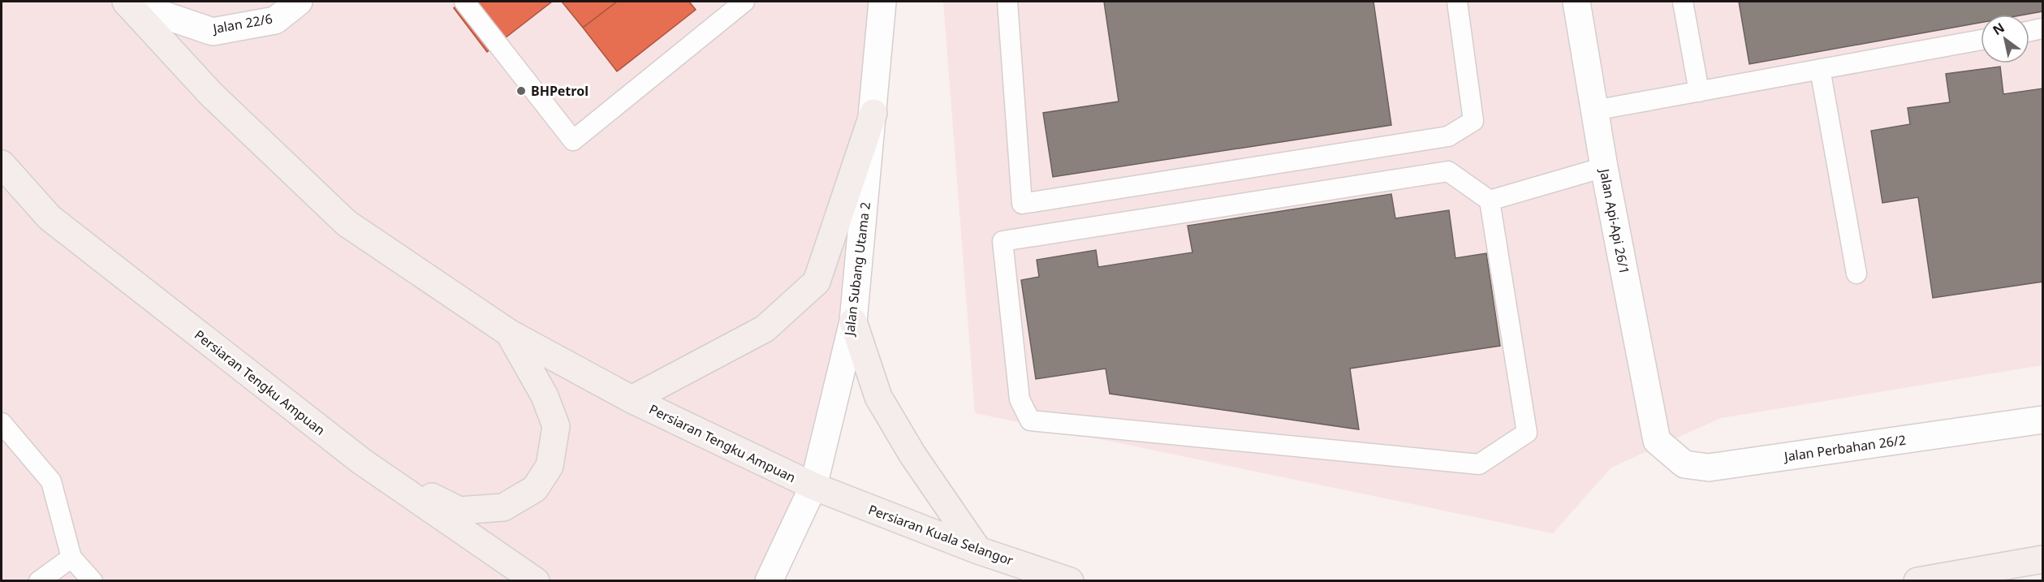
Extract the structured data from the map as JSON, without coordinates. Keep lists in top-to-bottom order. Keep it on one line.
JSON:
{"streets":{"main road":["Persiaran Tengku Ampuan","Persiaran Kuala Selangor"],"street":["Jalan 22/6","Jalan Api-Api 26/1","Jalan Subang Utama 2","Jalan Perbahan 26/2"]},"crossings":[["Jalan Api-Api 26/1","Jalan Perbahan 26/2"],["Jalan Subang Utama 2","Persiaran Tengku Ampuan"],["Jalan Subang Utama 2","Persiaran Kuala Selangor"],["Persiaran Tengku Ampuan","Persiaran Kuala Selangor"]],"places":["BHPetrol"],"north":"top left"}
